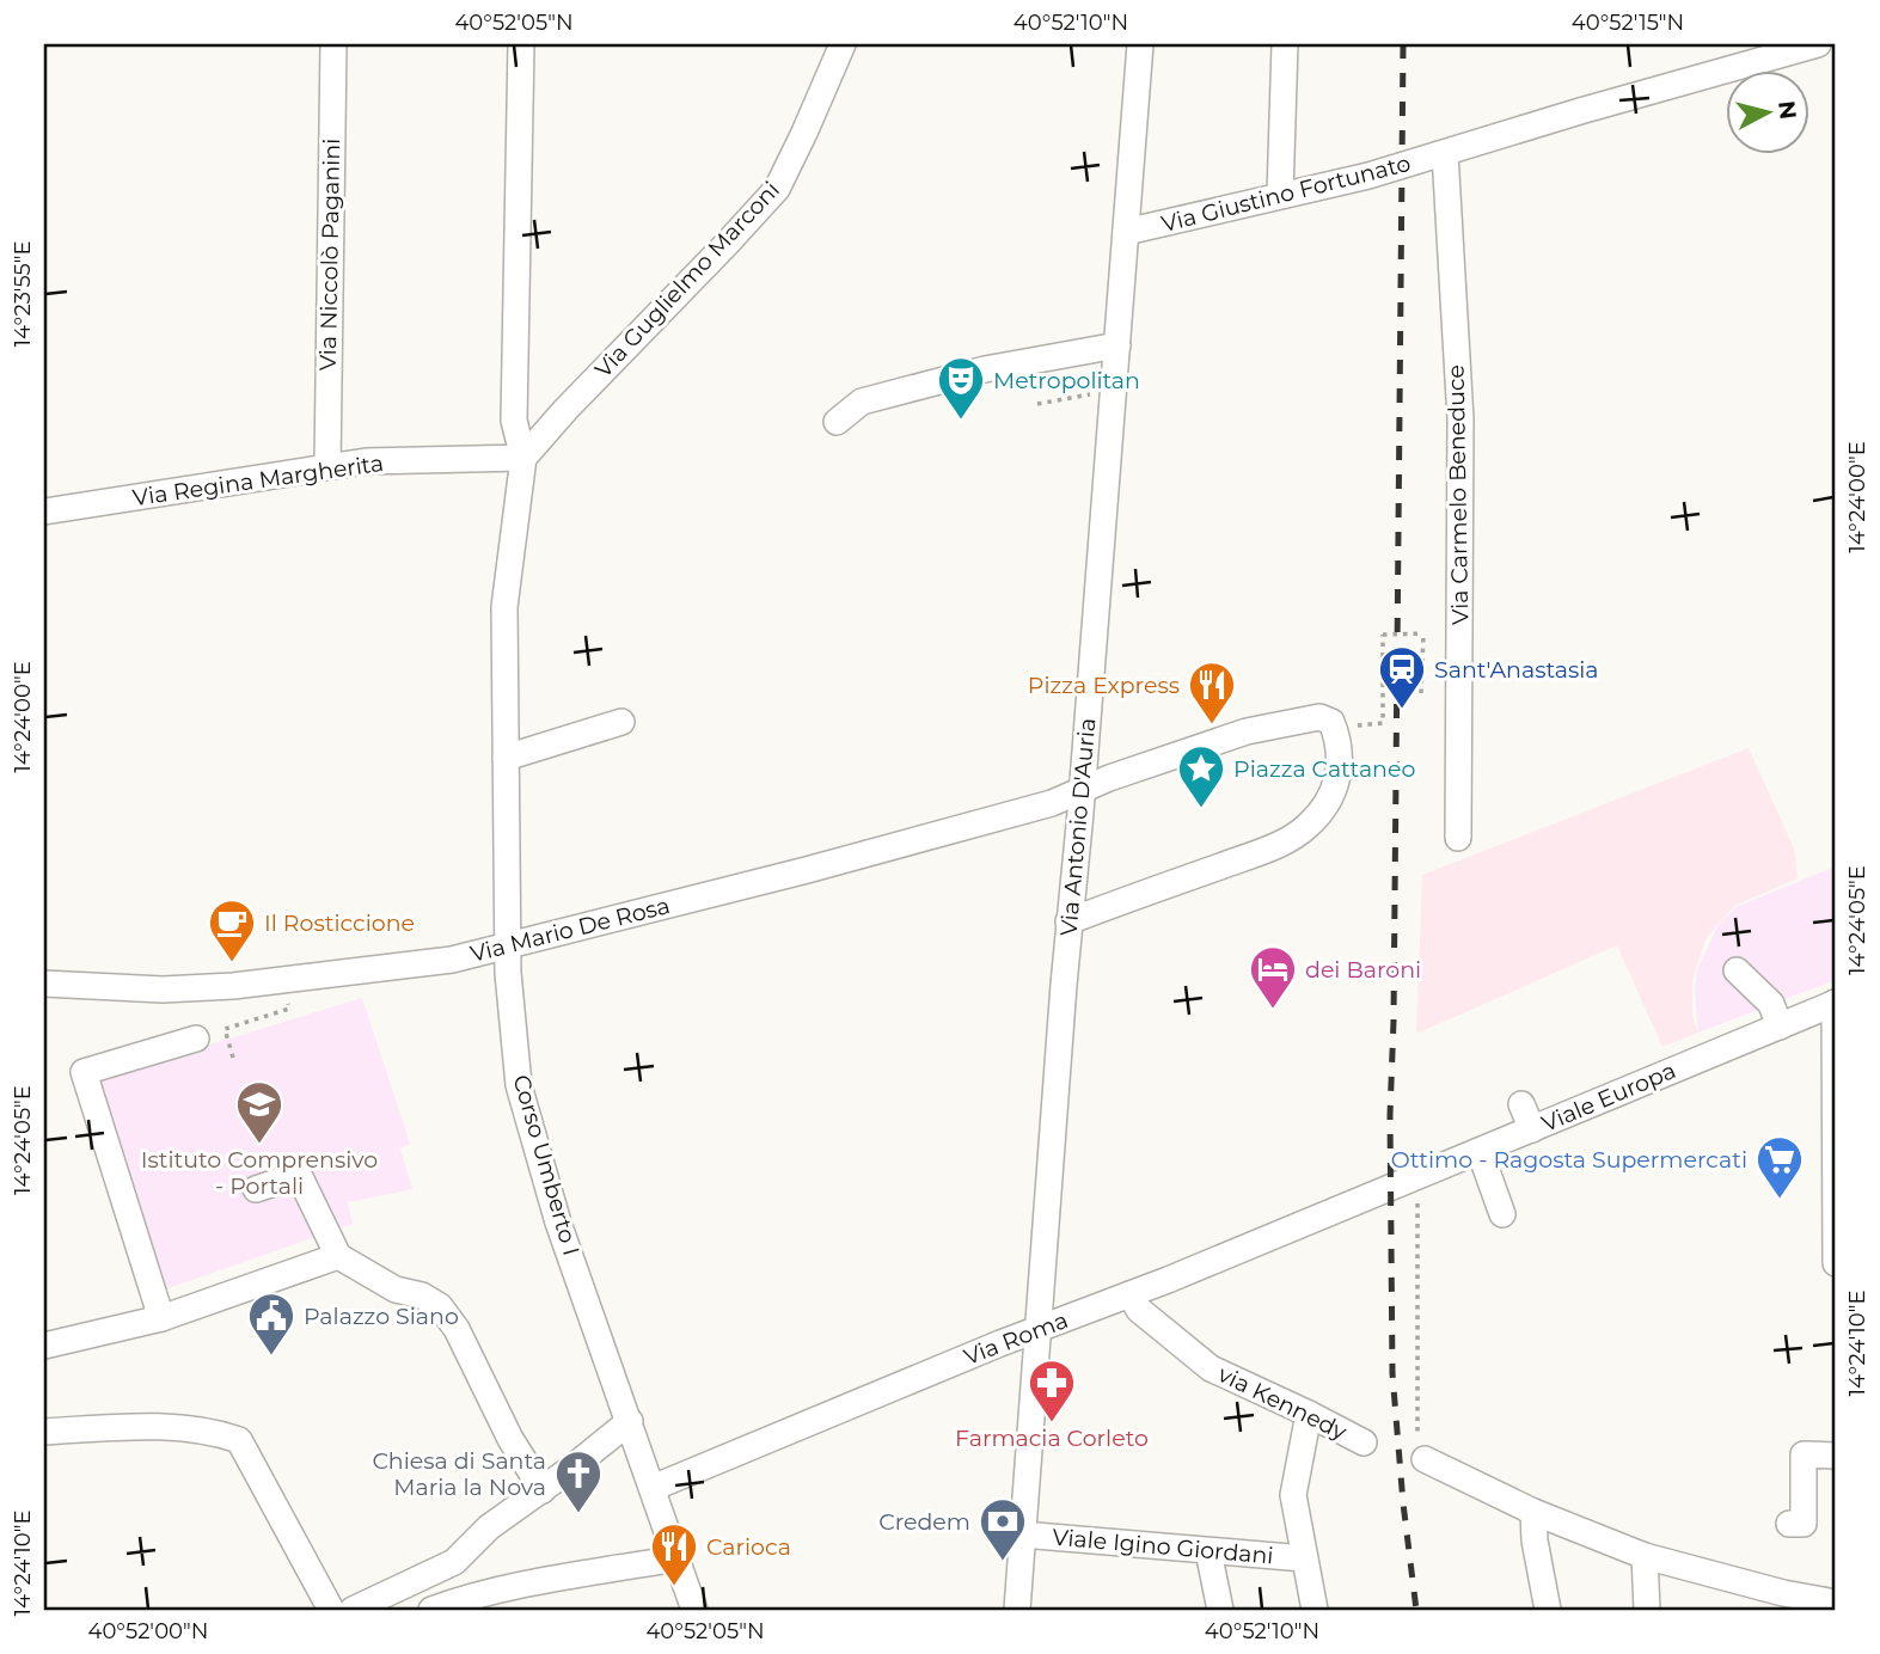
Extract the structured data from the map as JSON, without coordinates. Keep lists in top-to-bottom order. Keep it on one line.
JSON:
{"streets":{"street":["Via Giustino Fortunato","Via Niccolò Paganini","Via Guglielmo Marconi","Via Regina Margherita","Via Carmelo Beneduce","Via Antonio D'Auria","Via Mario De Rosa","Viale Europa","Corso Umberto I","Via Roma","via Kennedy","Viale Igino Giordani"]},"crossings":[["Via Giustino Fortunato","Via Carmelo Beneduce"],["Via Giustino Fortunato","Via Antonio D'Auria"],["Via Niccolò Paganini","Via Regina Margherita"],["Via Guglielmo Marconi","Via Regina Margherita"],["Via Guglielmo Marconi","Corso Umberto I"],["Via Regina Margherita","Corso Umberto I"],["Via Antonio D'Auria","Via Mario De Rosa"],["Via Antonio D'Auria","Via Roma"],["Via Antonio D'Auria","Viale Igino Giordani"],["Via Mario De Rosa","Corso Umberto I"],["Viale Europa","Via Roma"],["Corso Umberto I","Via Roma"],["Via Roma","via Kennedy"]],"places":{"theatre":["Metropolitan"],"station":["Sant'Anastasia"],"restaurant":["Pizza Express","Carioca"],"place":["Piazza Cattaneo"],"cafe":["Il Rosticcione"],"hotel":["dei Baroni"],"school or university":["Istituto Comprensivo - Portali"],"supermarket":["Ottimo - Ragosta Supermercati"],"public building":["Palazzo Siano"],"pharmacy":["Farmacia Corleto"],"church":["Chiesa di Santa Maria la Nova"],"bank":["Credem"]},"north":"right","coordinates":["40°52'05\"N","40°52'10\"N","40°52'15\"N","14°23'55\"E","14°24'00\"E","14°24'05\"E","14°24'10\"E","40°52'00\"N"]}
